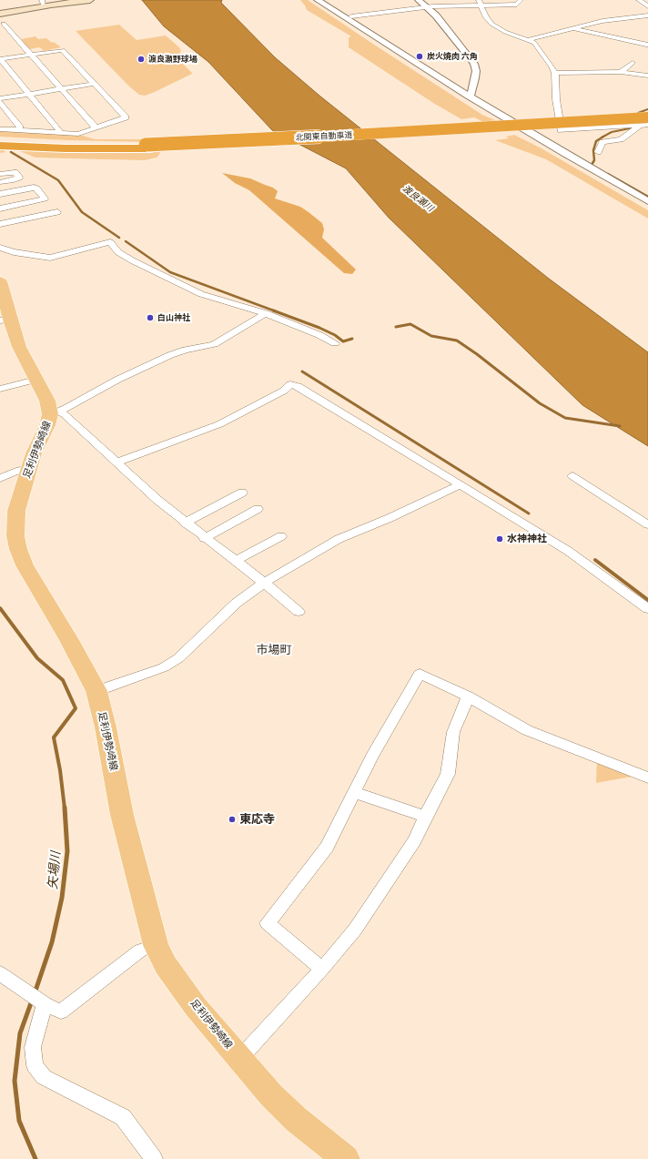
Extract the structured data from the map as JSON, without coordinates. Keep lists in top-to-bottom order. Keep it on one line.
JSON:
{"streets":{"highway":["北関東自動車道"],"main road":["足利伊勢崎線"]},"districts":["市場町"],"water":["渡良瀬川","矢場川"],"places":["炭火焼肉 六角","渡良瀬野球場","白山神社","水神神社","東応寺"]}
